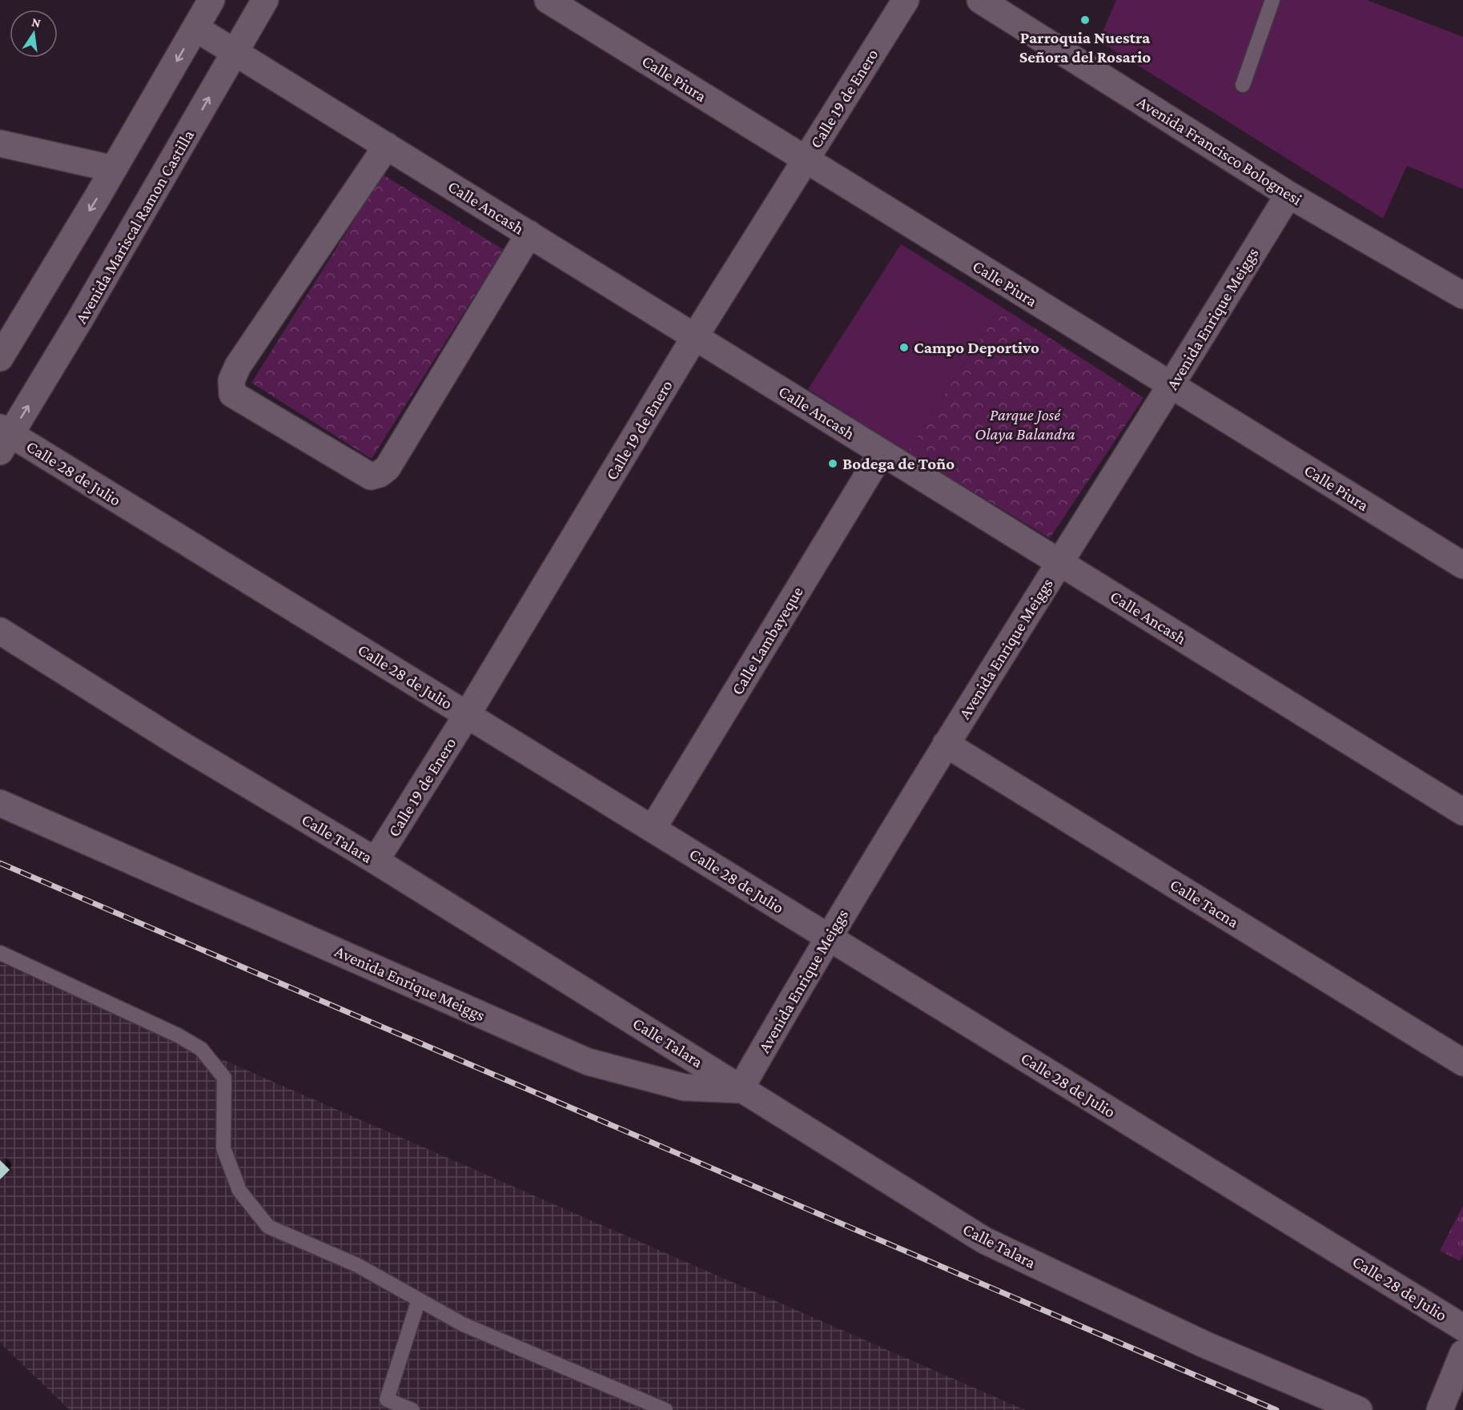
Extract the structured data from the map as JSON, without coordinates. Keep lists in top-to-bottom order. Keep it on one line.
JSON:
{"streets":{"street":["Calle Piura","Calle 19 de Enero","Avenida Francisco Bolognesi","Calle Ancash","Avenida Mariscal Ramon Castilla","Avenida Enrique Meiggs","Calle 28 de Julio","Calle Lambayeque","Calle Talara","Calle Tacna"]},"crossings":[["Calle Piura","Calle 19 de Enero"],["Calle Piura","Avenida Enrique Meiggs"],["Calle 19 de Enero","Calle Ancash"],["Calle 19 de Enero","Calle 28 de Julio"],["Calle 19 de Enero","Calle Talara"],["Avenida Francisco Bolognesi","Avenida Enrique Meiggs"],["Calle Ancash","Avenida Mariscal Ramon Castilla"],["Calle Ancash","Avenida Enrique Meiggs"],["Calle Ancash","Calle Lambayeque"],["Avenida Mariscal Ramon Castilla","Calle 28 de Julio"],["Avenida Enrique Meiggs","Calle 28 de Julio"],["Avenida Enrique Meiggs","Calle Talara"],["Avenida Enrique Meiggs","Calle Tacna"],["Calle 28 de Julio","Calle Lambayeque"]],"parks":["Parque José Olaya Balandra"],"places":["Parroquia Nuestra Señora del Rosario","Campo Deportivo","Bodega de Toño"],"north":"top"}
